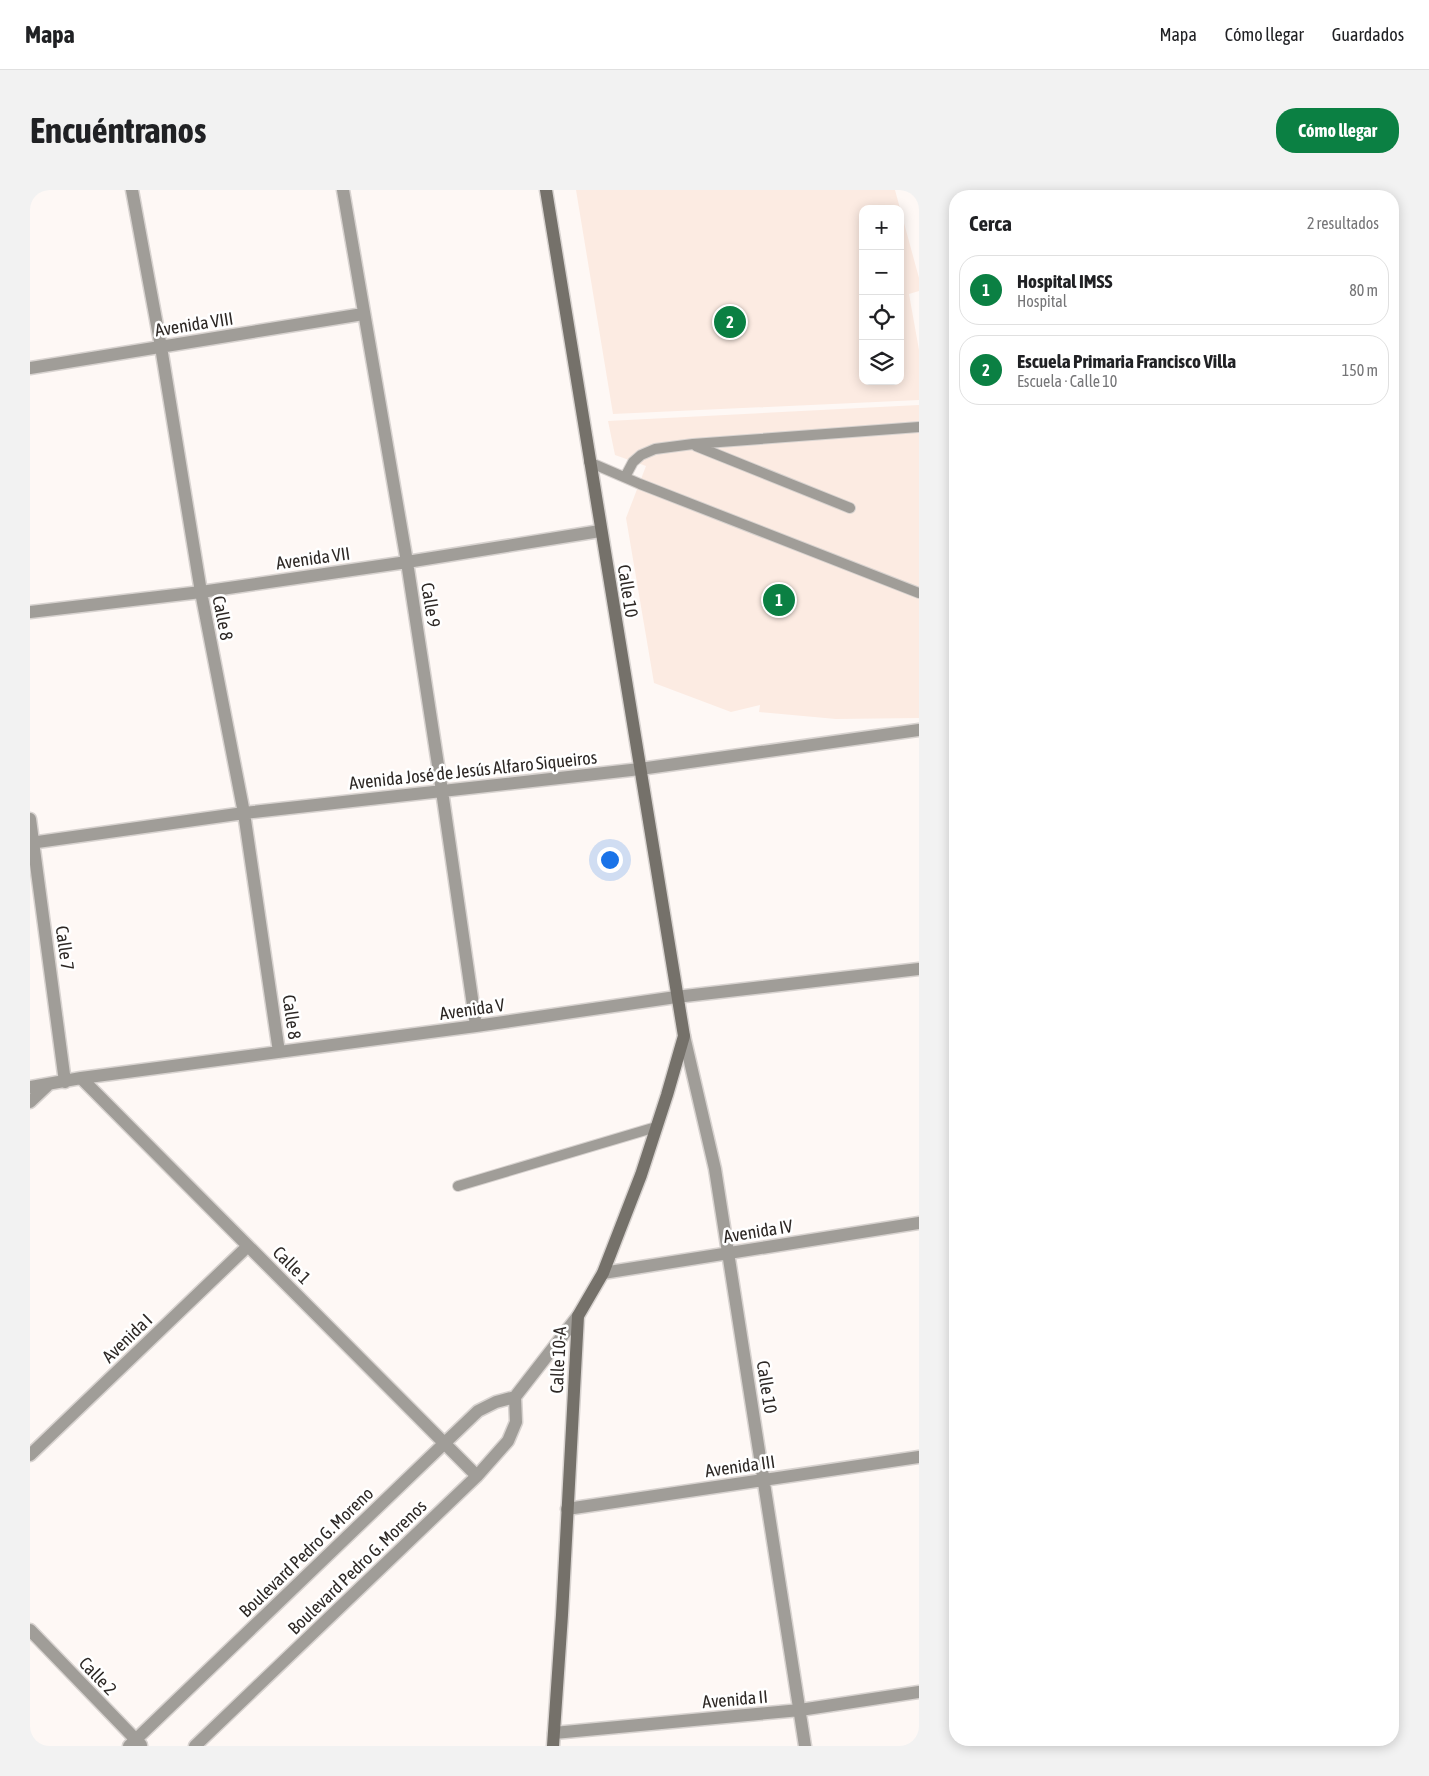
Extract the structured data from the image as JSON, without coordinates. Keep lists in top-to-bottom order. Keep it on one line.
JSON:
{"streets":{"street":["Avenida VIII","Avenida VII","Calle 10","Calle 9","Calle 8","Avenida José de Jesús Alfaro Siqueiros","Calle 7","Avenida V","Avenida IV","Calle 1","Avenida I","Calle 10-A","Avenida III","Boulevard Pedro G. Moreno","Boulevard Pedro G. Morenos","Calle 2","Avenida II"]},"crossings":[["Avenida VIII","Calle 9"],["Avenida VIII","Calle 8"],["Avenida VII","Calle 10"],["Avenida VII","Calle 9"],["Avenida VII","Calle 8"],["Calle 10","Avenida José de Jesús Alfaro Siqueiros"],["Calle 10","Avenida V"],["Calle 10","Avenida IV"],["Calle 10","Calle 10-A"],["Calle 10","Avenida III"],["Calle 10","Avenida II"],["Calle 9","Avenida José de Jesús Alfaro Siqueiros"],["Calle 9","Avenida V"],["Calle 8","Avenida José de Jesús Alfaro Siqueiros"],["Calle 8","Avenida V"],["Avenida José de Jesús Alfaro Siqueiros","Calle 7"],["Calle 7","Avenida V"],["Avenida V","Calle 1"],["Avenida V","Calle 10-A"],["Avenida IV","Calle 10-A"],["Calle 1","Avenida I"],["Calle 1","Boulevard Pedro G. Moreno"],["Calle 1","Boulevard Pedro G. Morenos"],["Calle 10-A","Avenida III"],["Calle 10-A","Avenida II"],["Boulevard Pedro G. Moreno","Boulevard Pedro G. Morenos"],["Boulevard Pedro G. Moreno","Calle 2"]],"page":{"header":"Mapa","nav":["Mapa","Cómo llegar","Guardados"],"buttons":"Cómo llegar","title":"Encuéntranos","heading":["Cerca","2 resultados"],"map_buttons":["+","−"],"list":[{"mark":"1","name":"Hospital IMSS","note":"Hospital","value":"80 m"},{"mark":"2","name":"Escuela Primaria Francisco Villa","note":"Escuela · Calle 10","value":"150 m"}],"pins":["2","1"]}}
